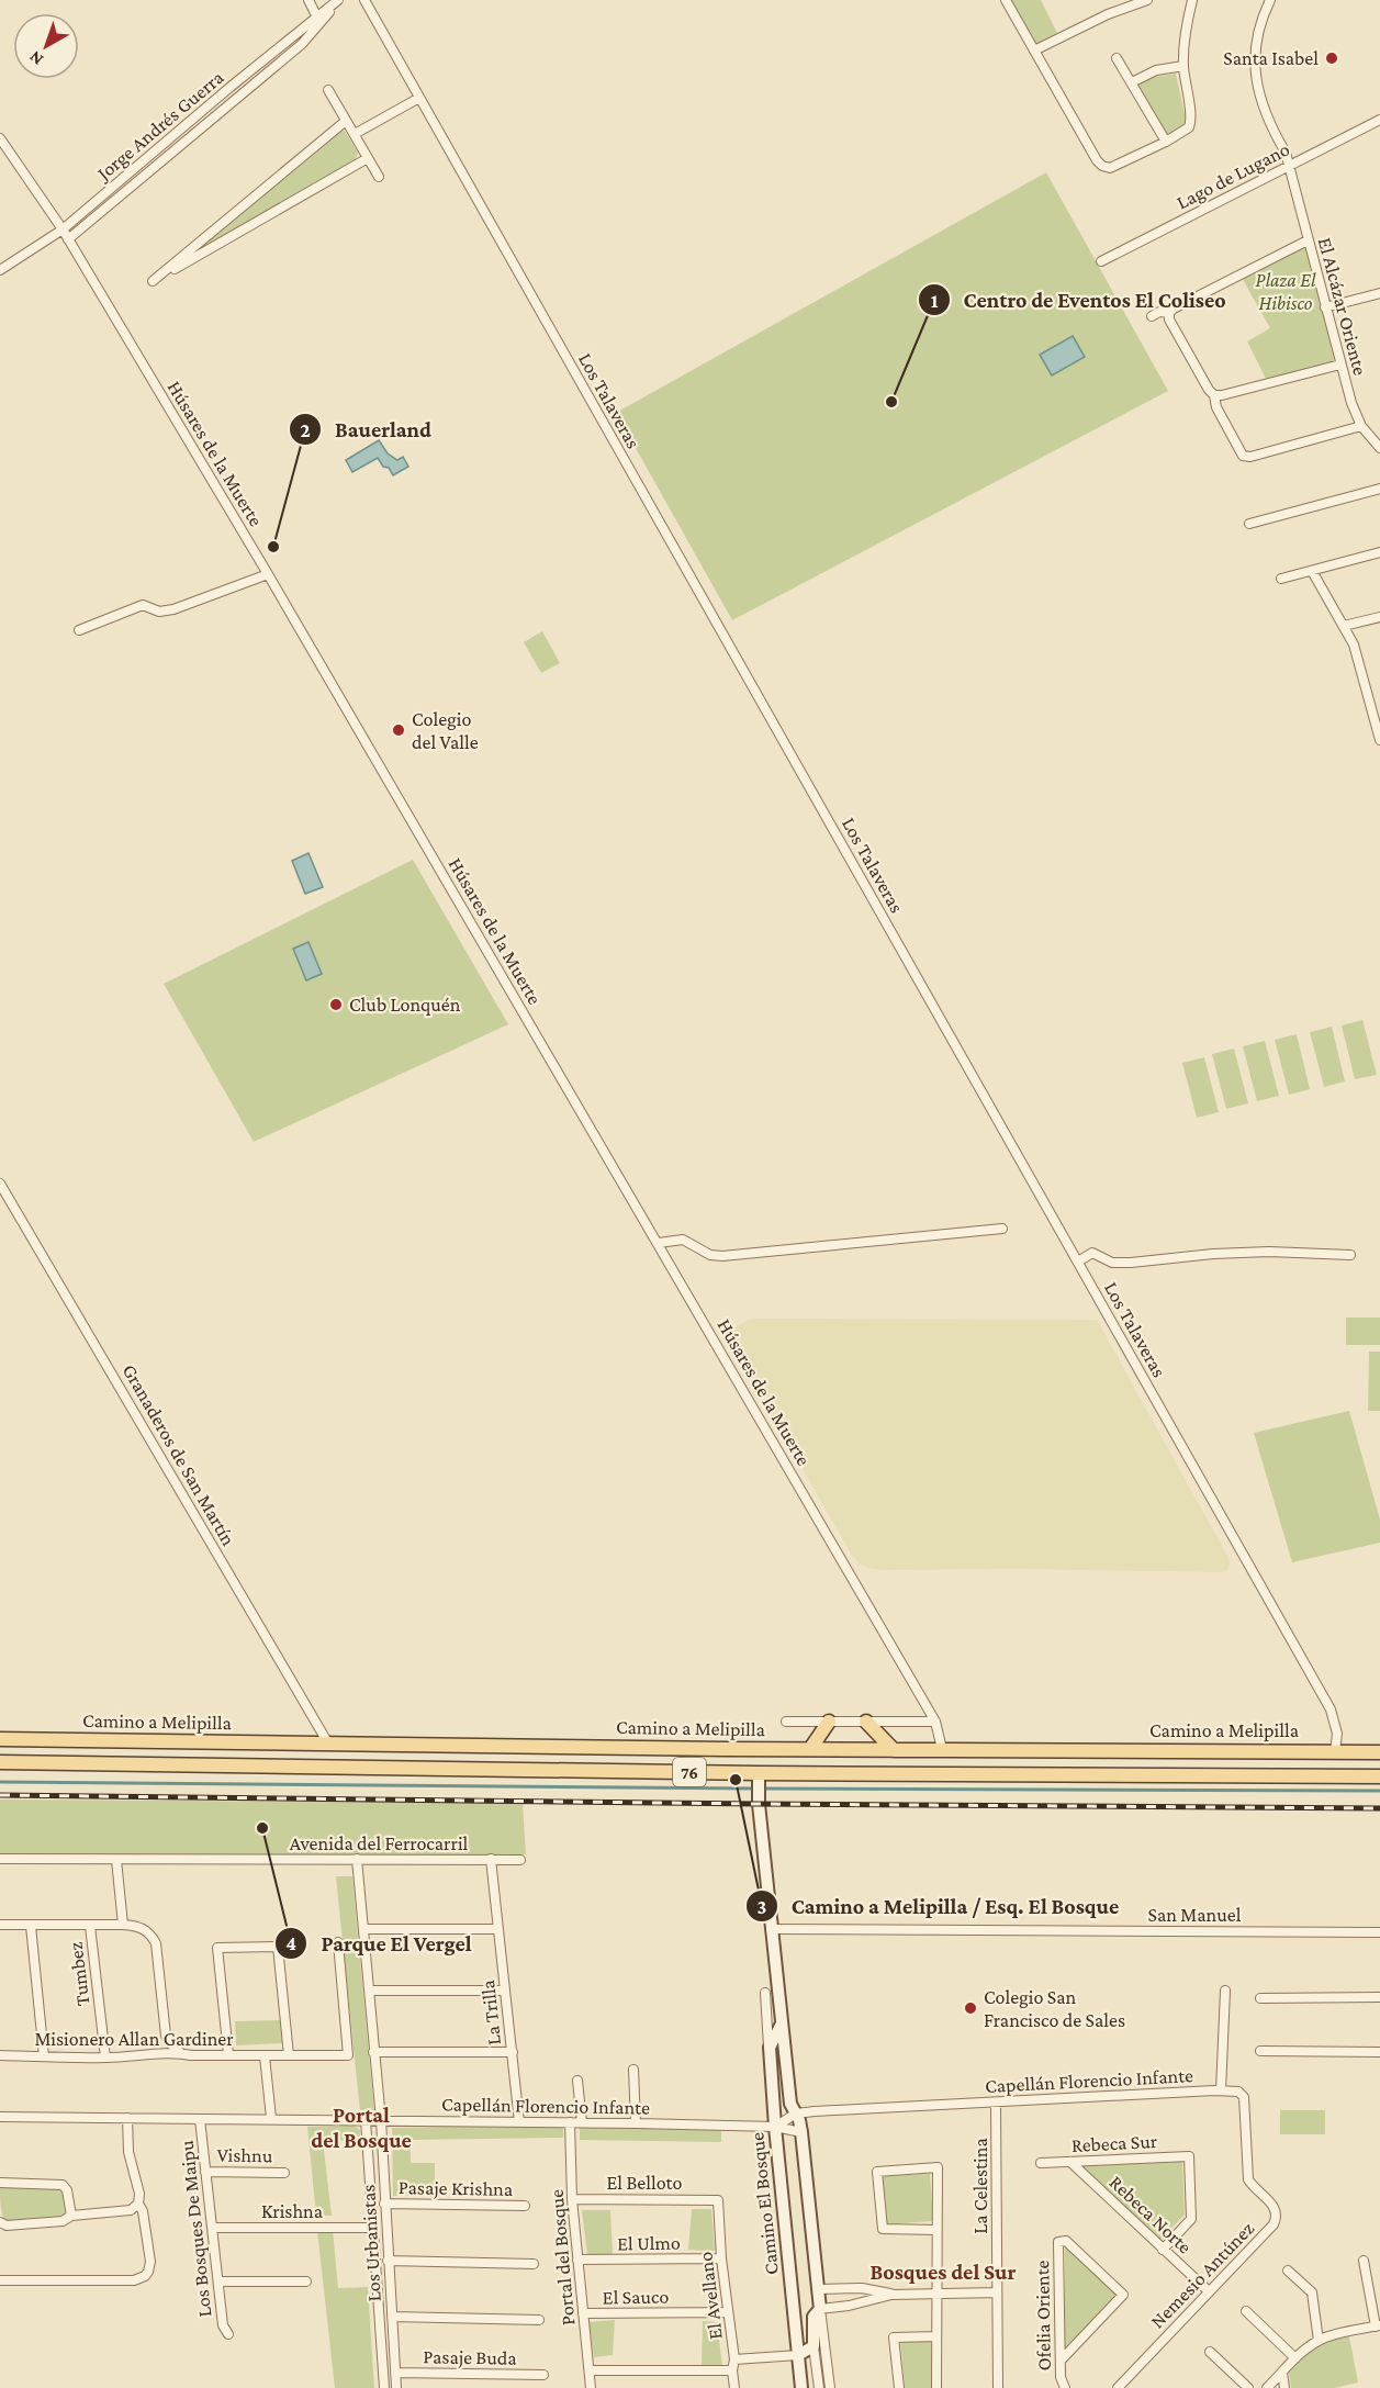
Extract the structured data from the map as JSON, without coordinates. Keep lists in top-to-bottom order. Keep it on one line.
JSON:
{"streets":{"main road":["Camino a Melipilla","76"],"street":["Jorge Andrés Guerra","Lago de Lugano","El Alcázar Oriente","Los Talaveras","Húsares de la Muerte","Granaderos de San Martín","Avenida del Ferrocarril","San Manuel","Tumbez","La Trilla","Misionero Allan Gardiner","Capellán Florencio Infante","Rebeca Sur","Vishnu","El Belloto","La Celestina","Pasaje Krishna","Camino El Bosque","Krishna","Rebeca Norte","Los Bosques De Maipu","Los Urbanistas","El Ulmo","Portal del Bosque","Nemesio Antúnez","El Avellano","El Sauco","Ofelia Oriente","Pasaje Buda"]},"crossings":[["Jorge Andrés Guerra","Húsares de la Muerte"],["Lago de Lugano","El Alcázar Oriente"],["Los Talaveras","Camino a Melipilla"],["Húsares de la Muerte","Camino a Melipilla"],["Granaderos de San Martín","Camino a Melipilla"],["Avenida del Ferrocarril","La Trilla"],["Avenida del Ferrocarril","Los Urbanistas"],["Tumbez","Misionero Allan Gardiner"],["La Trilla","Capellán Florencio Infante"],["Capellán Florencio Infante","La Celestina"],["Capellán Florencio Infante","Camino El Bosque"],["Capellán Florencio Infante","Los Bosques De Maipu"],["Capellán Florencio Infante","Los Urbanistas"],["Capellán Florencio Infante","Portal del Bosque"],["Capellán Florencio Infante","Nemesio Antúnez"],["Rebeca Sur","Rebeca Norte"],["Vishnu","Los Bosques De Maipu"],["El Belloto","Portal del Bosque"],["El Belloto","El Avellano"],["Pasaje Krishna","Los Urbanistas"],["Krishna","Los Bosques De Maipu"],["Krishna","Los Urbanistas"],["Rebeca Norte","Nemesio Antúnez"],["Los Urbanistas","Pasaje Buda"],["El Ulmo","Portal del Bosque"],["El Ulmo","El Avellano"],["Portal del Bosque","El Sauco"],["El Avellano","El Sauco"]],"districts":["Portal del Bosque","Bosques del Sur"],"parks":["Plaza El Hibisco"],"places":["Santa Isabel","Centro de Eventos El Coliseo","Bauerland","Colegio del Valle","Club Lonquén","Camino a Melipilla / Esq. El Bosque","Parque El Vergel","Colegio San Francisco de Sales"],"north":"bottom left"}
